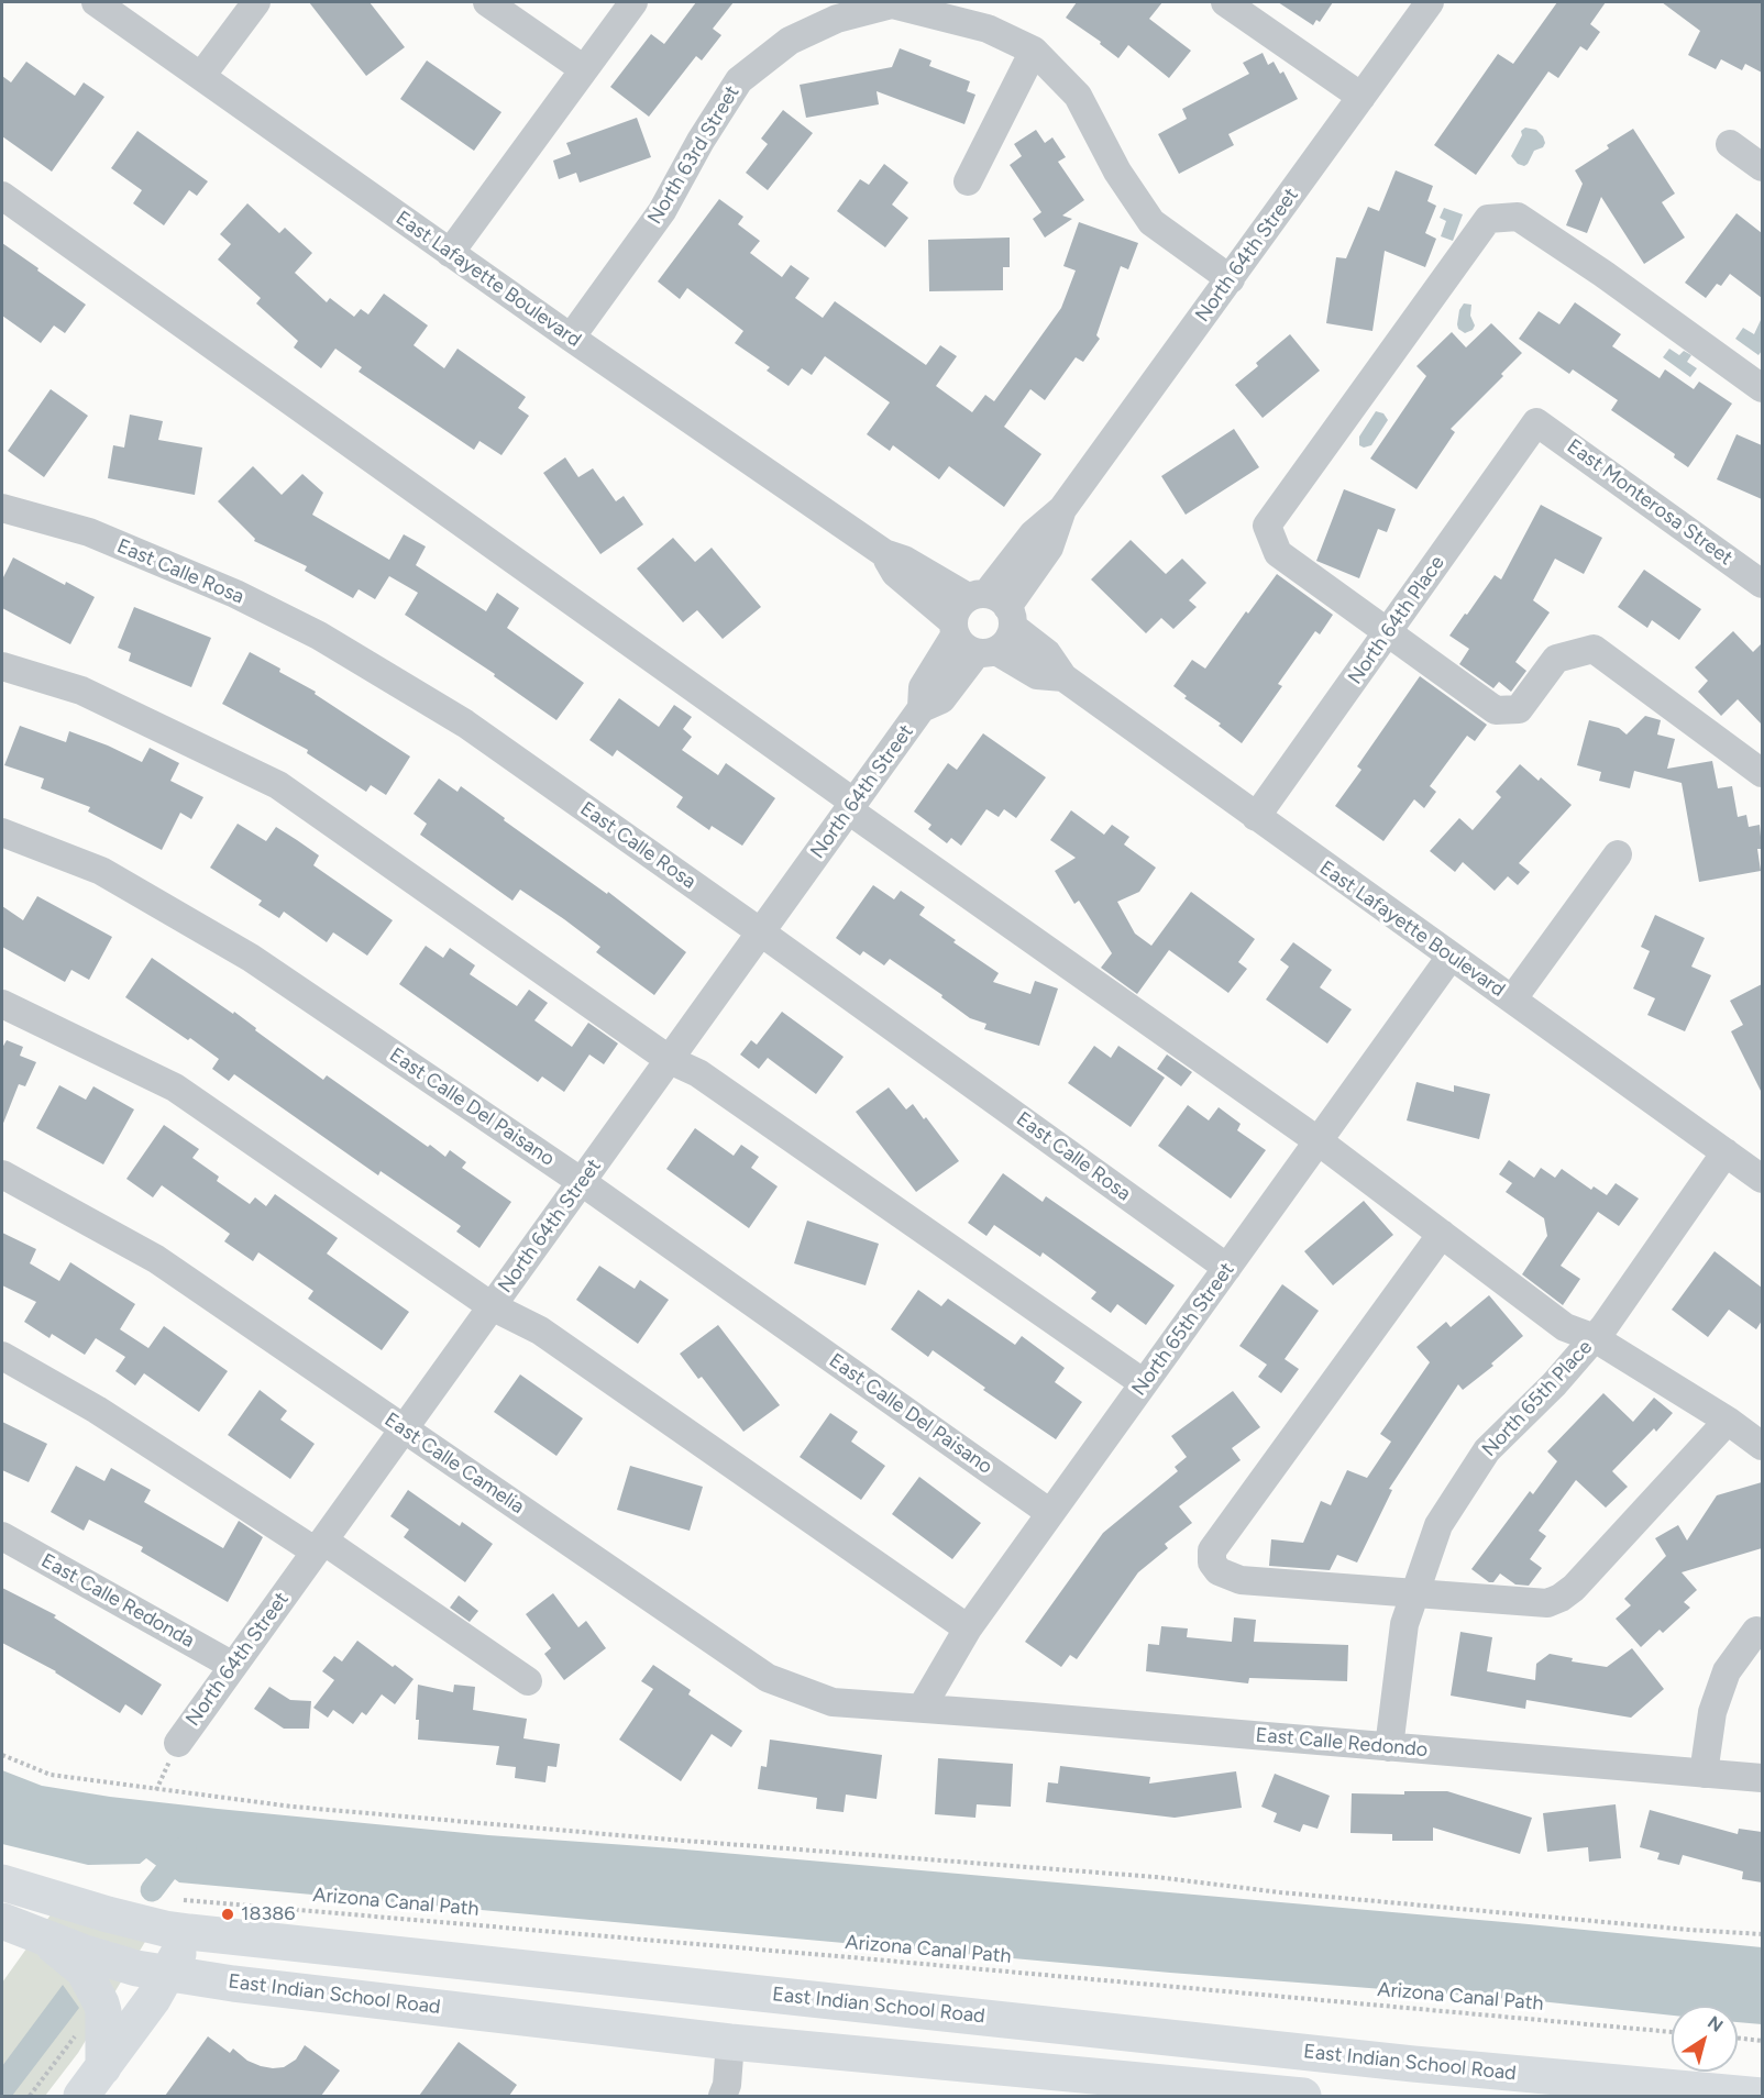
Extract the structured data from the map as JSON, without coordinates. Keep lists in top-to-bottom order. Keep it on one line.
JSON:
{"streets":{"main road":["East Indian School Road"],"street":["North 63rd Street","North 64th Street","East Lafayette Boulevard","East Monterosa Street","East Calle Rosa","North 64th Place","East Calle Del Paisano","North 65th Street","North 65th Place","East Calle Camelia","East Calle Redonda","East Calle Redondo"],"path":["Arizona Canal Path"]},"crossings":[["North 63rd Street","East Lafayette Boulevard"],["North 64th Street","East Lafayette Boulevard"],["North 64th Street","East Calle Rosa"],["North 64th Street","East Calle Del Paisano"],["North 64th Street","East Calle Camelia"],["North 64th Street","East Calle Redonda"],["East Lafayette Boulevard","North 64th Place"],["East Lafayette Boulevard","North 65th Street"],["East Lafayette Boulevard","North 65th Place"],["East Monterosa Street","North 64th Place"],["East Calle Rosa","North 65th Street"],["East Calle Del Paisano","North 65th Street"],["North 65th Street","East Calle Camelia"],["North 65th Street","East Calle Redondo"],["North 65th Place","East Calle Redondo"],["East Calle Camelia","East Calle Redondo"],["Arizona Canal Path","East Indian School Road"]],"places":["18386"],"north":"top right"}
